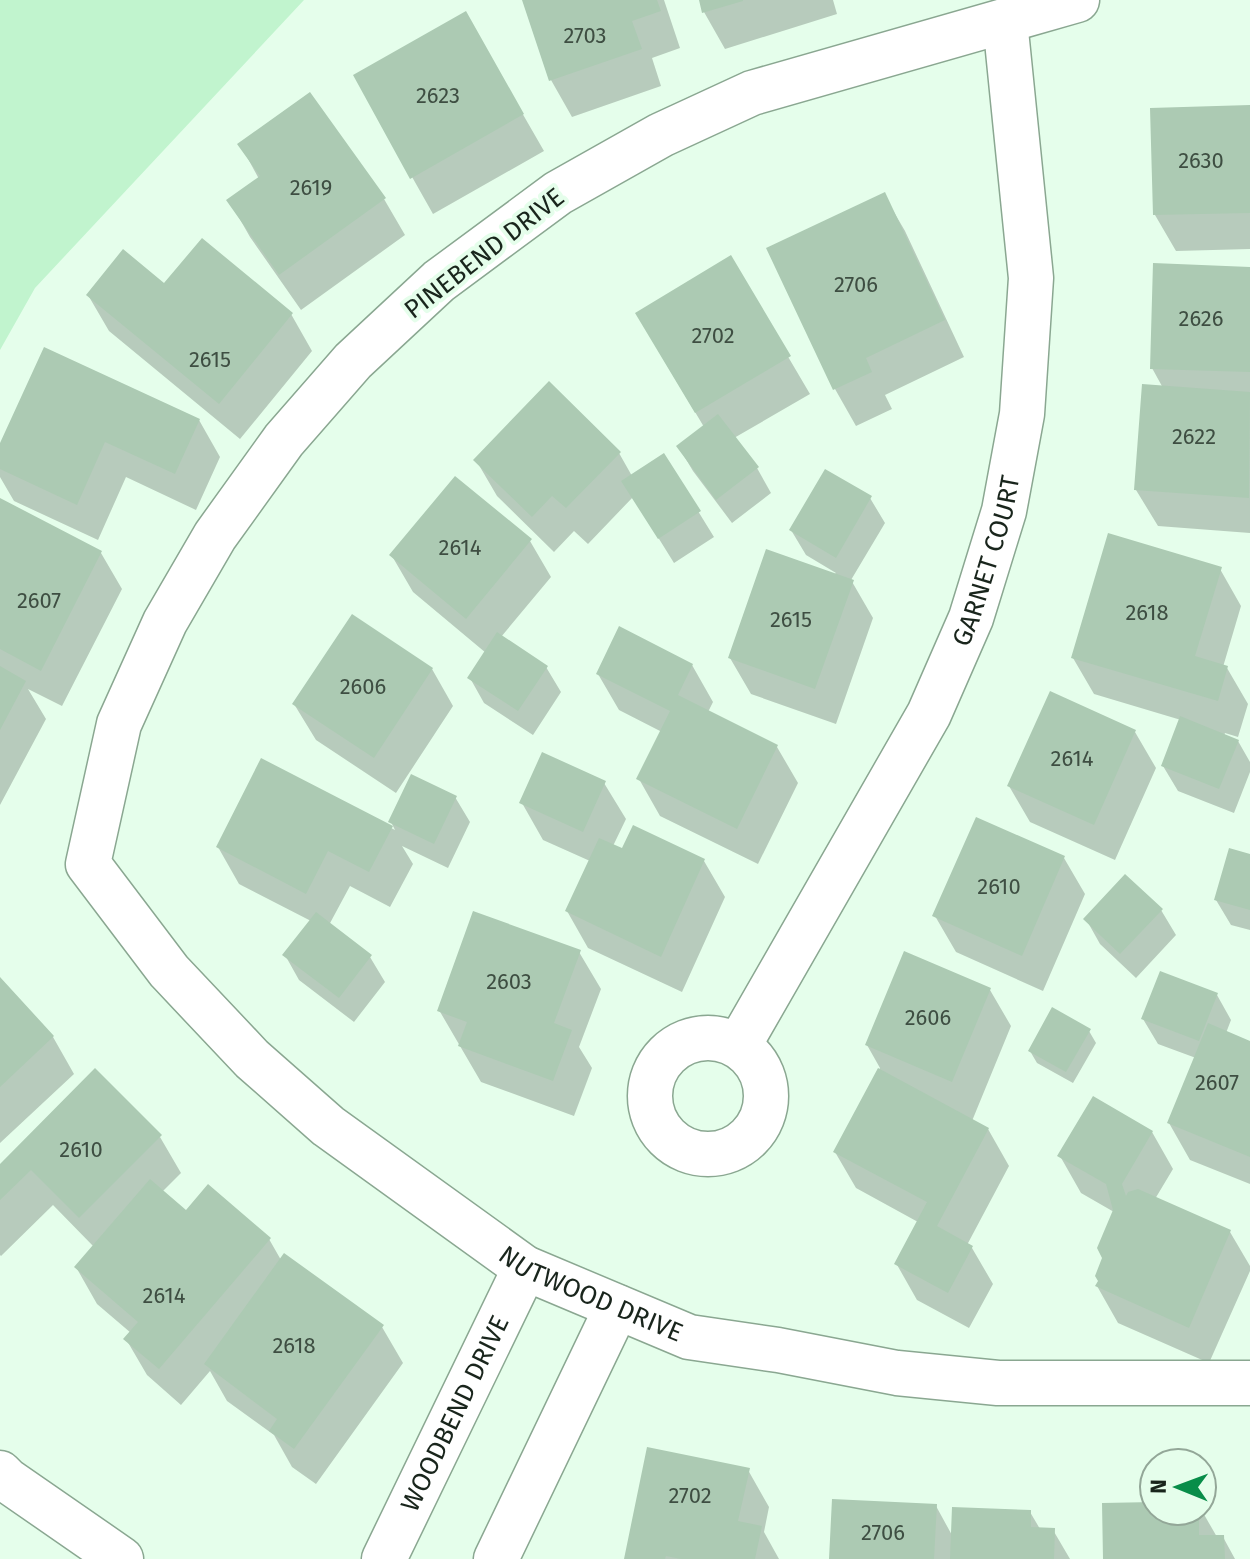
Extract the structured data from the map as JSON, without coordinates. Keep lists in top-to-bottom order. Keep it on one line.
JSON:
{"streets":{"street":["PINEBEND DRIVE","GARNET COURT","NUTWOOD DRIVE","WOODBEND DRIVE"]},"crossings":[["PINEBEND DRIVE","GARNET COURT"],["PINEBEND DRIVE","NUTWOOD DRIVE"],["NUTWOOD DRIVE","WOODBEND DRIVE"]],"house_numbers":["2703","2623","2630","2619","2706","2626","2702","2615","2622","2614","2607","2618","2615","2606","2614","2610","2603","2606","2607","2610","2614","2618","2702","2706"],"north":"left"}
